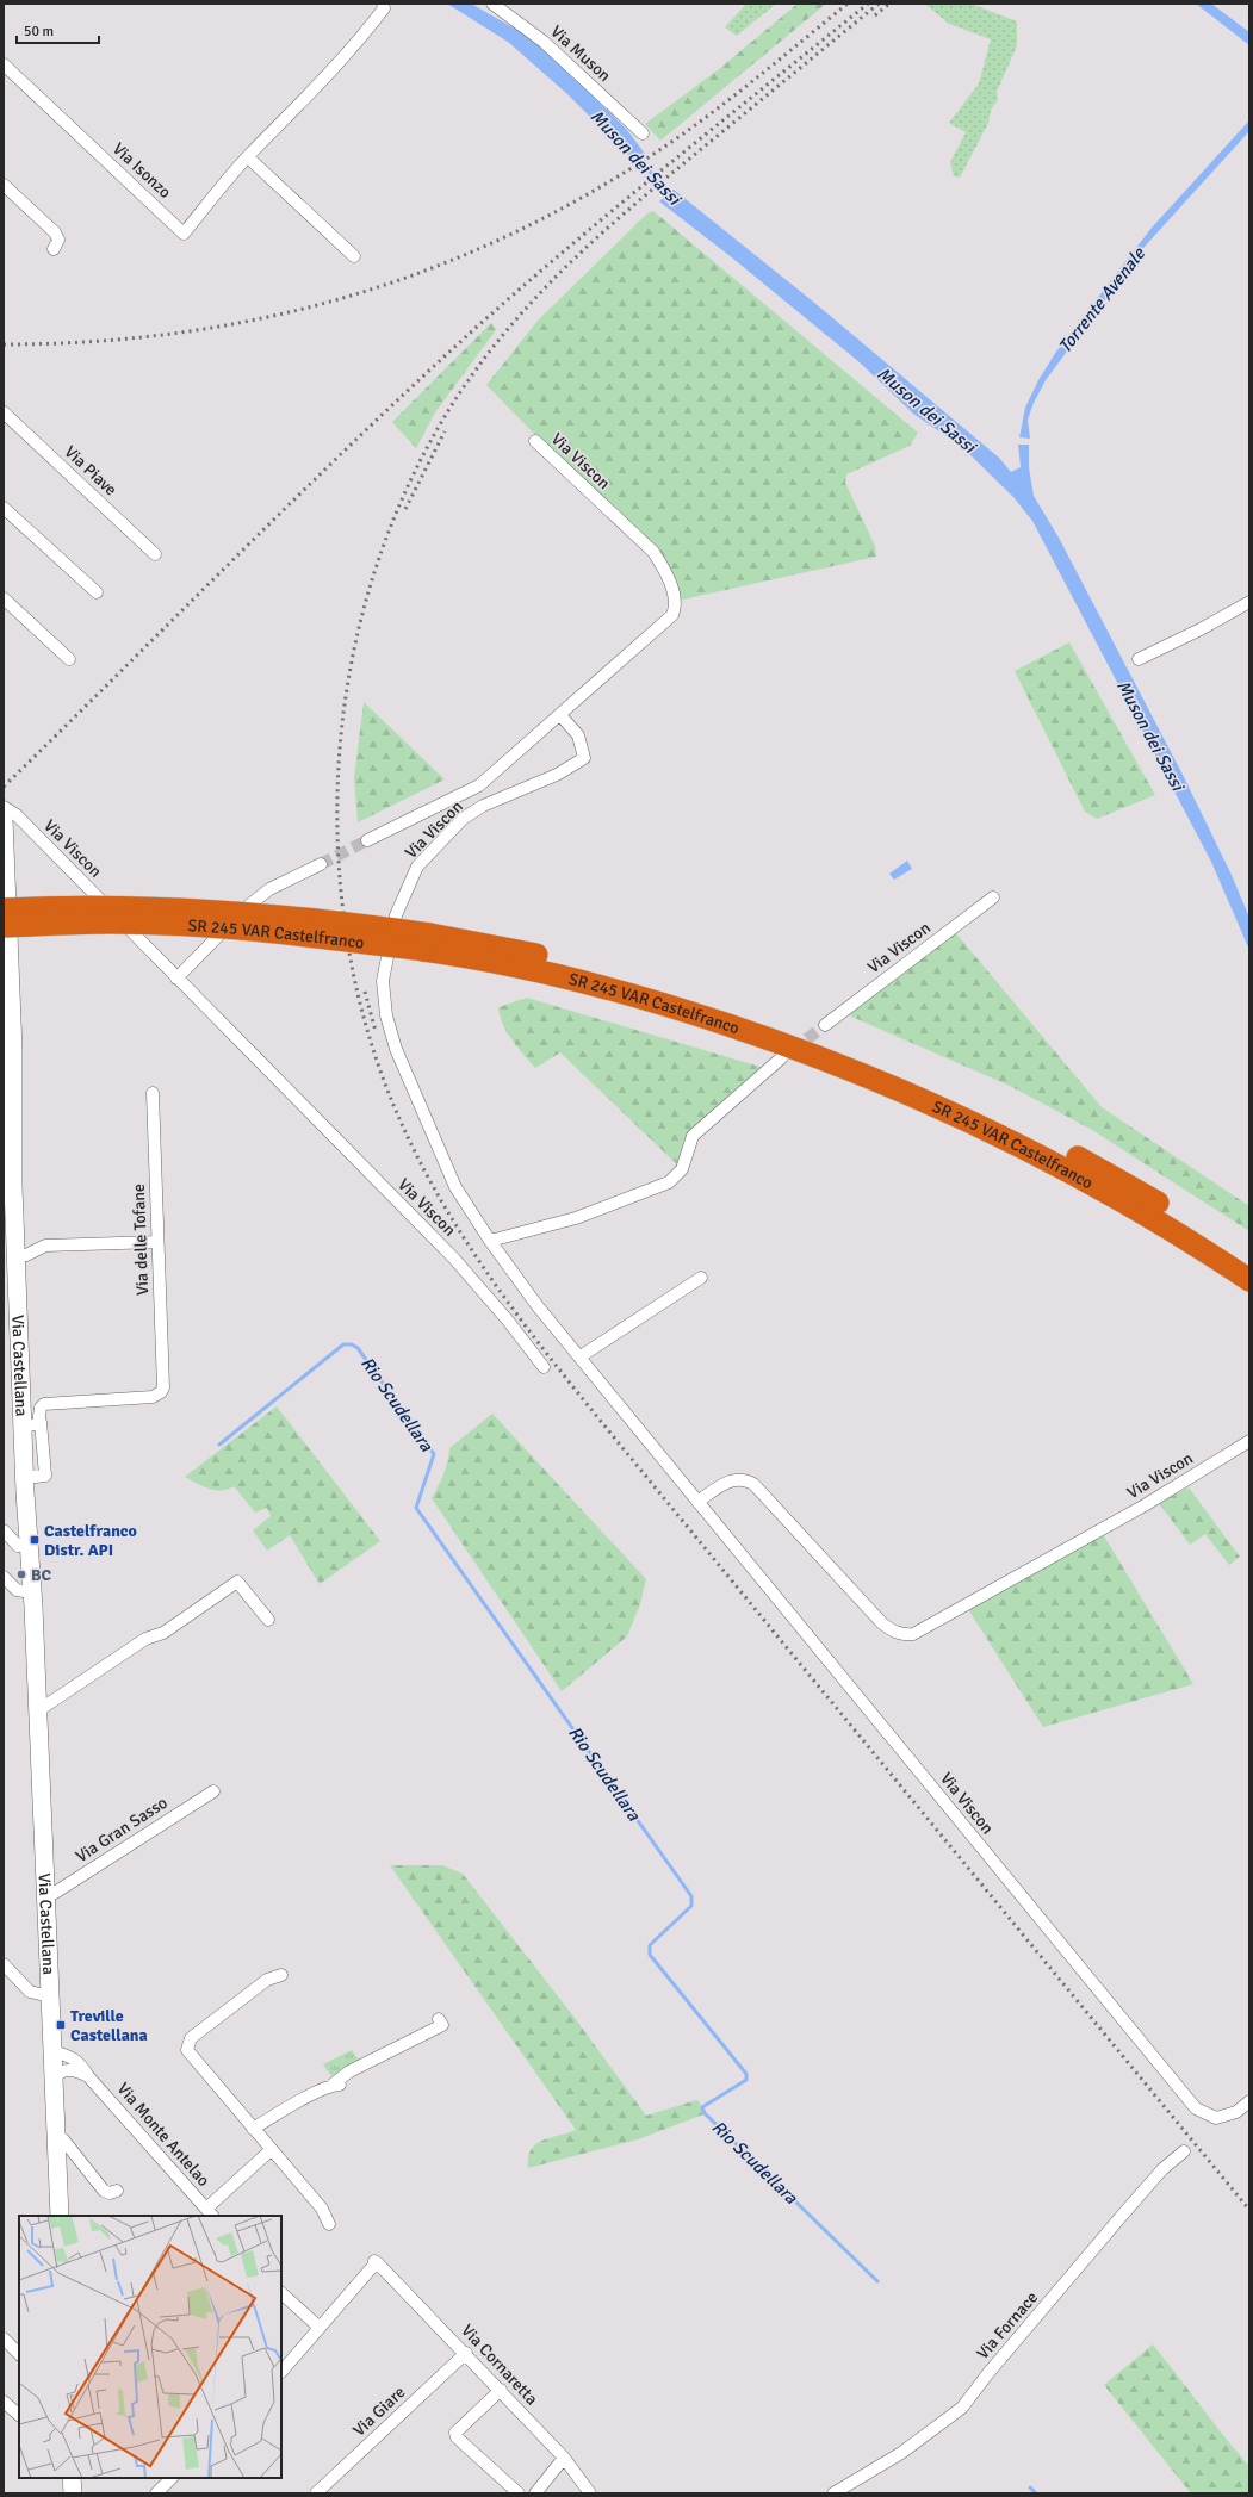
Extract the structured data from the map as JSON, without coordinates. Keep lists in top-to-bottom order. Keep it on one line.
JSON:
{"streets":{"highway":["SR 245 VAR Castelfranco"],"street":["Via Muson","Via Isonzo","Via Viscon","Via Piave","Via delle Tofane","Via Castellana","Via Gran Sasso","Via Monte Antelao","Via Fornace","Via Cornaretta","Via Giare"]},"crossings":[["Via delle Tofane","Via Castellana"],["Via Castellana","Via Gran Sasso"],["Via Castellana","Via Monte Antelao"],["Via Cornaretta","Via Giare"]],"water":["Muson dei Sassi","Torrente Avenale","Rio Scudellara"],"places":{"transit":["Castelfranco Distr. API","Treville Castellana"],"other":["BC"]},"scale_bar":"50 m"}
